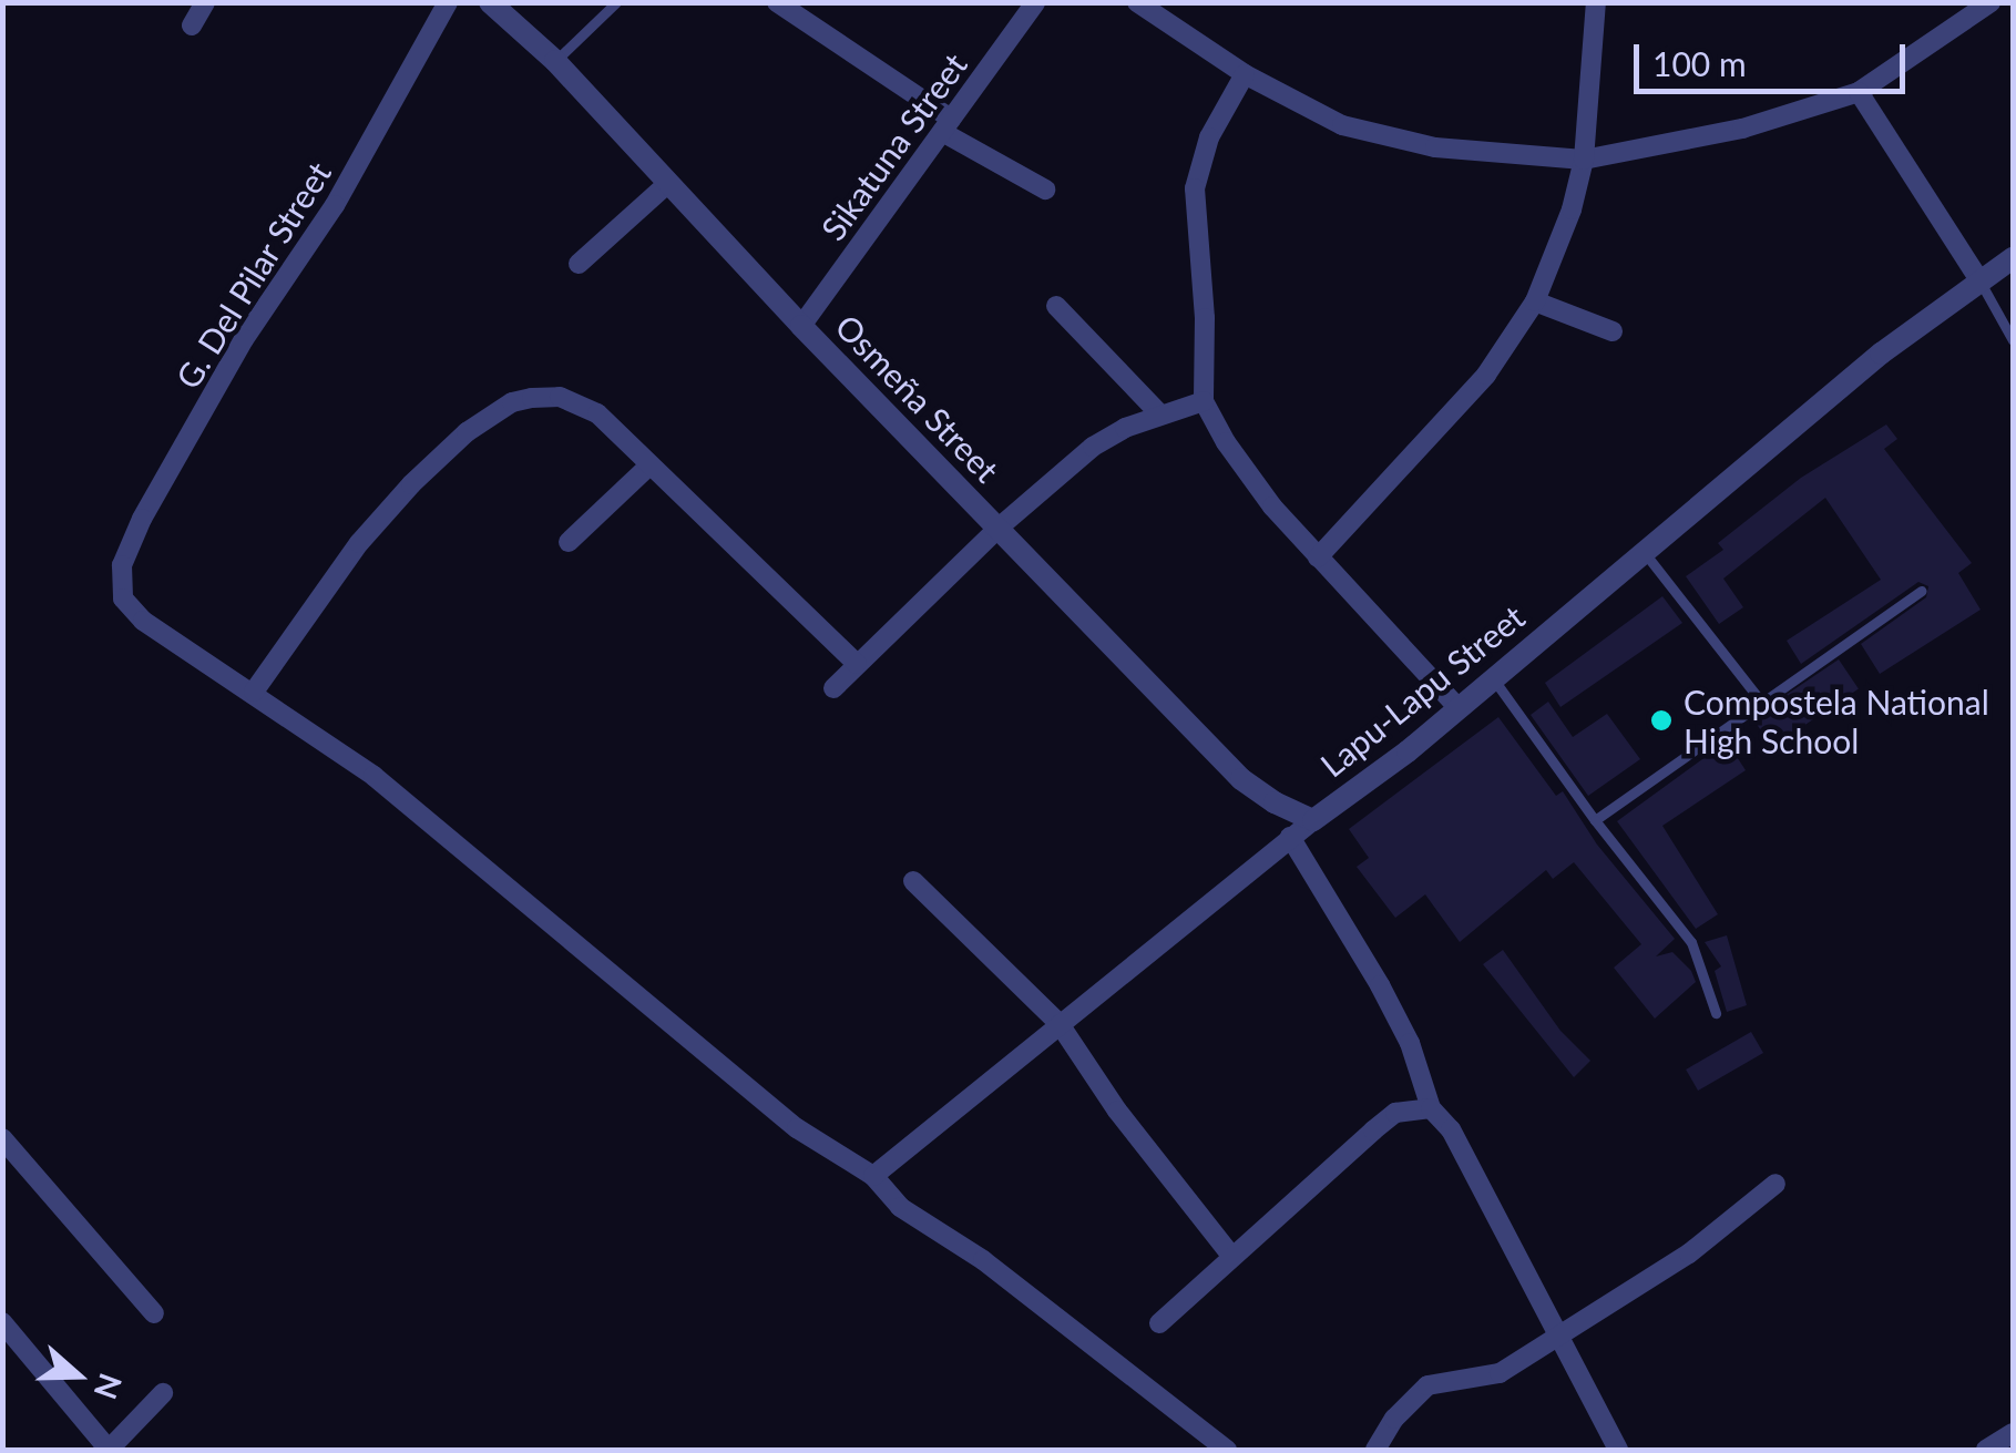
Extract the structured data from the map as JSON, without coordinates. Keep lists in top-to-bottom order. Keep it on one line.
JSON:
{"streets":{"street":["Sikatuna Street","G. Del Pilar Street","Osmeña Street","Lapu-Lapu Street"]},"crossings":[["Sikatuna Street","Osmeña Street"],["Osmeña Street","Lapu-Lapu Street"]],"places":["Compostela National High School"],"scale_bar":"100 m","north":"right"}
